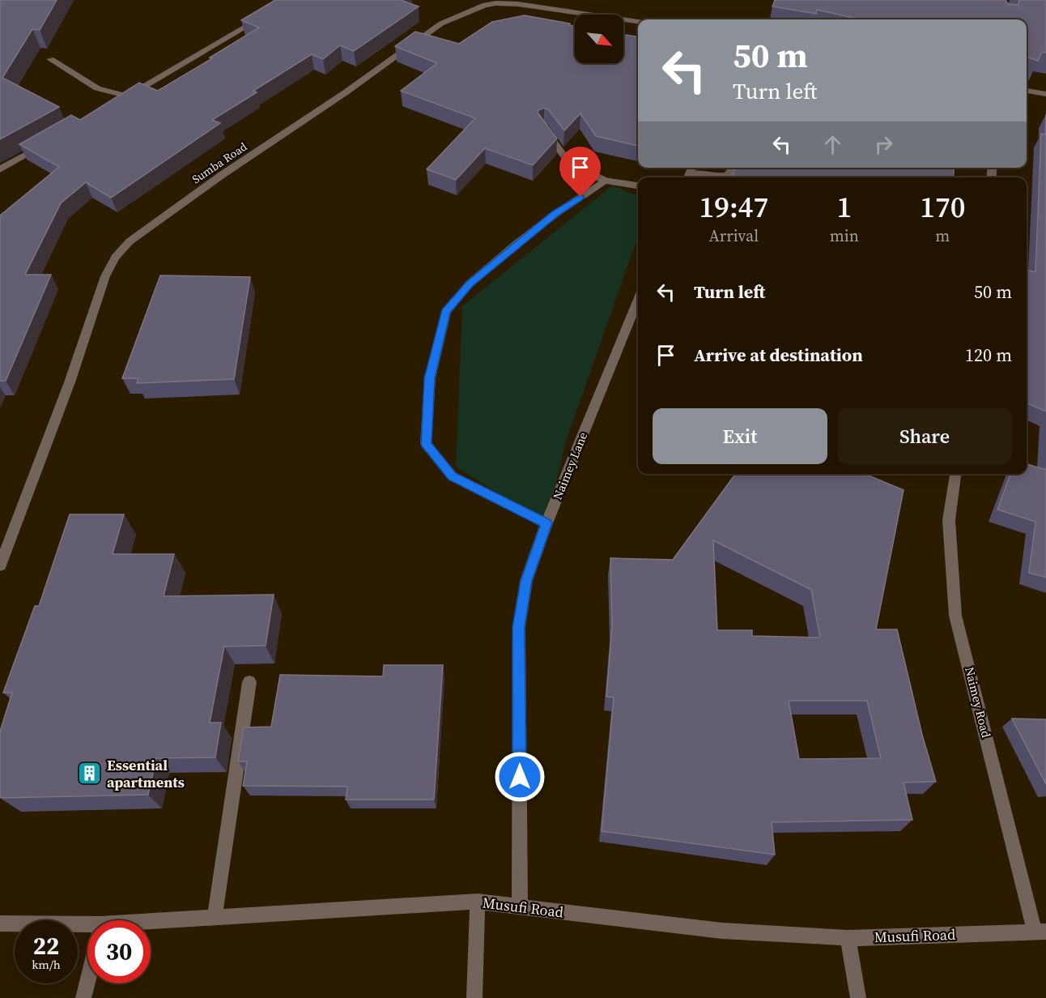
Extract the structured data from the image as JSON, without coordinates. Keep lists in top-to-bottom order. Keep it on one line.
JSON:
{"streets":{"street":["Sumba Road","Naimey Lane","Naimey Road","Musufi Road"]},"crossings":[["Naimey Lane","Musufi Road"],["Naimey Road","Musufi Road"]],"places":{"building":["Essential apartments"]},"north":"bottom right","page":{"turn":["50 m","Turn left"],"eta":["19:47","Arrival","1","min","170","m"],"list":[{"name":"Turn left","value":"50 m"},{"name":"Arrive at destination","value":"120 m"}],"buttons":["Exit","Share"],"speed":"22 km/h","limit":"30"}}
